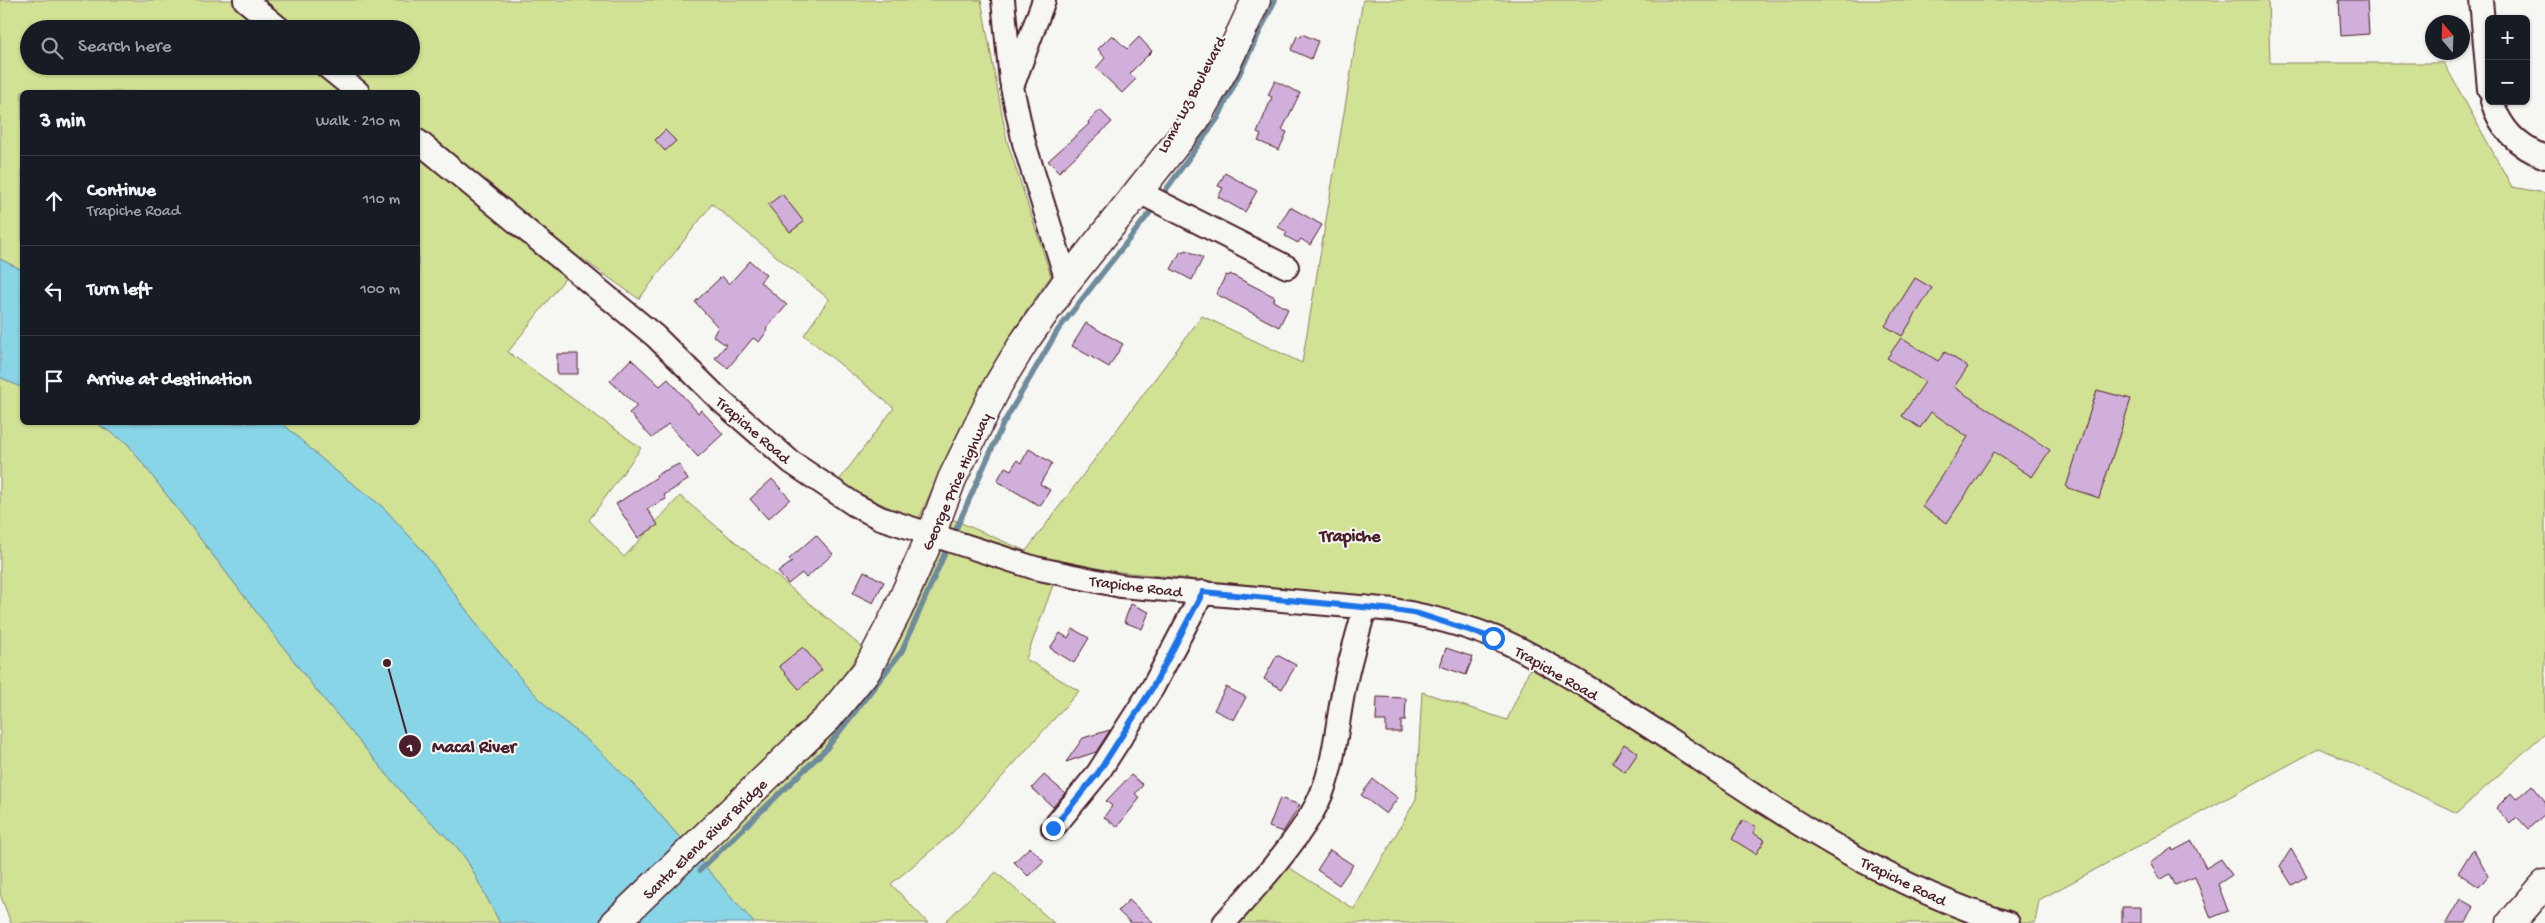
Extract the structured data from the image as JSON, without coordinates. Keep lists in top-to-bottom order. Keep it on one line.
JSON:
{"streets":{"main road":["Loma Luz Boulevard","George Price Highway","Santa Elena River Bridge"],"street":["Trapiche Road"]},"crossings":[["Loma Luz Boulevard","George Price Highway"],["Trapiche Road","George Price Highway"],["George Price Highway","Santa Elena River Bridge"]],"districts":["Trapiche"],"places":["Macal River"],"north":"top","page":{"map_buttons":["+","−"],"search":"Search here","heading":["3 min","Walk · 210 m"],"list":[["Continue","Trapiche Road","110 m"],["Turn left","100 m"],"Arrive at destination"]}}
